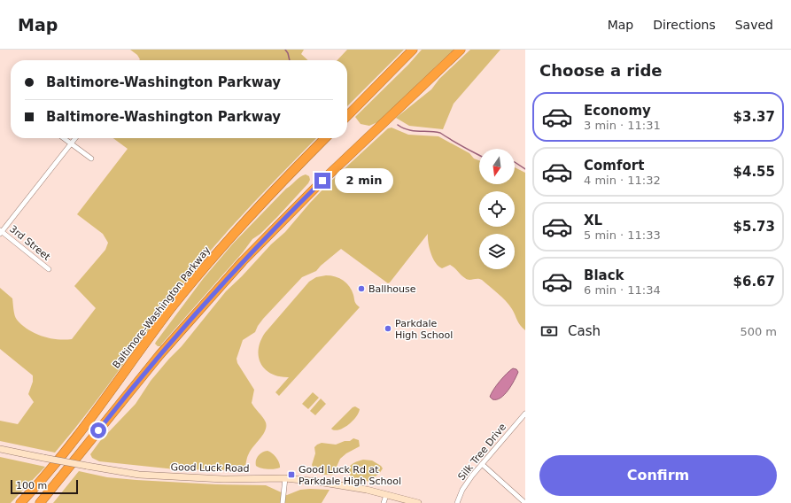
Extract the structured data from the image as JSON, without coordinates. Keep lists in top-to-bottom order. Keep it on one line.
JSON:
{"streets":{"highway":["Baltimore-Washington Parkway"],"main road":["Good Luck Road"],"street":["3rd Street","Silk Tree Drive"]},"places":{"other":["Ballhouse","Parkdale High School"],"transit":["Good Luck Rd at Parkdale High School"]},"scale_bar":"100 m","north":"bottom","page":{"header":"Map","nav":["Map","Directions","Saved"],"heading":"Choose a ride","banner":["Baltimore-Washington Parkway","Baltimore-Washington Parkway"],"list":[{"name":"Economy","note":"3 min · 11:31","value":"$3.37"},{"name":"Comfort","note":"4 min · 11:32","value":"$4.55"},{"name":"XL","note":"5 min · 11:33","value":"$5.73"},{"name":"Black","note":"6 min · 11:34","value":"$6.67"}],"bubble":"2 min","pay":["Cash","500 m"],"buttons":"Confirm","scale":"100 m"}}
